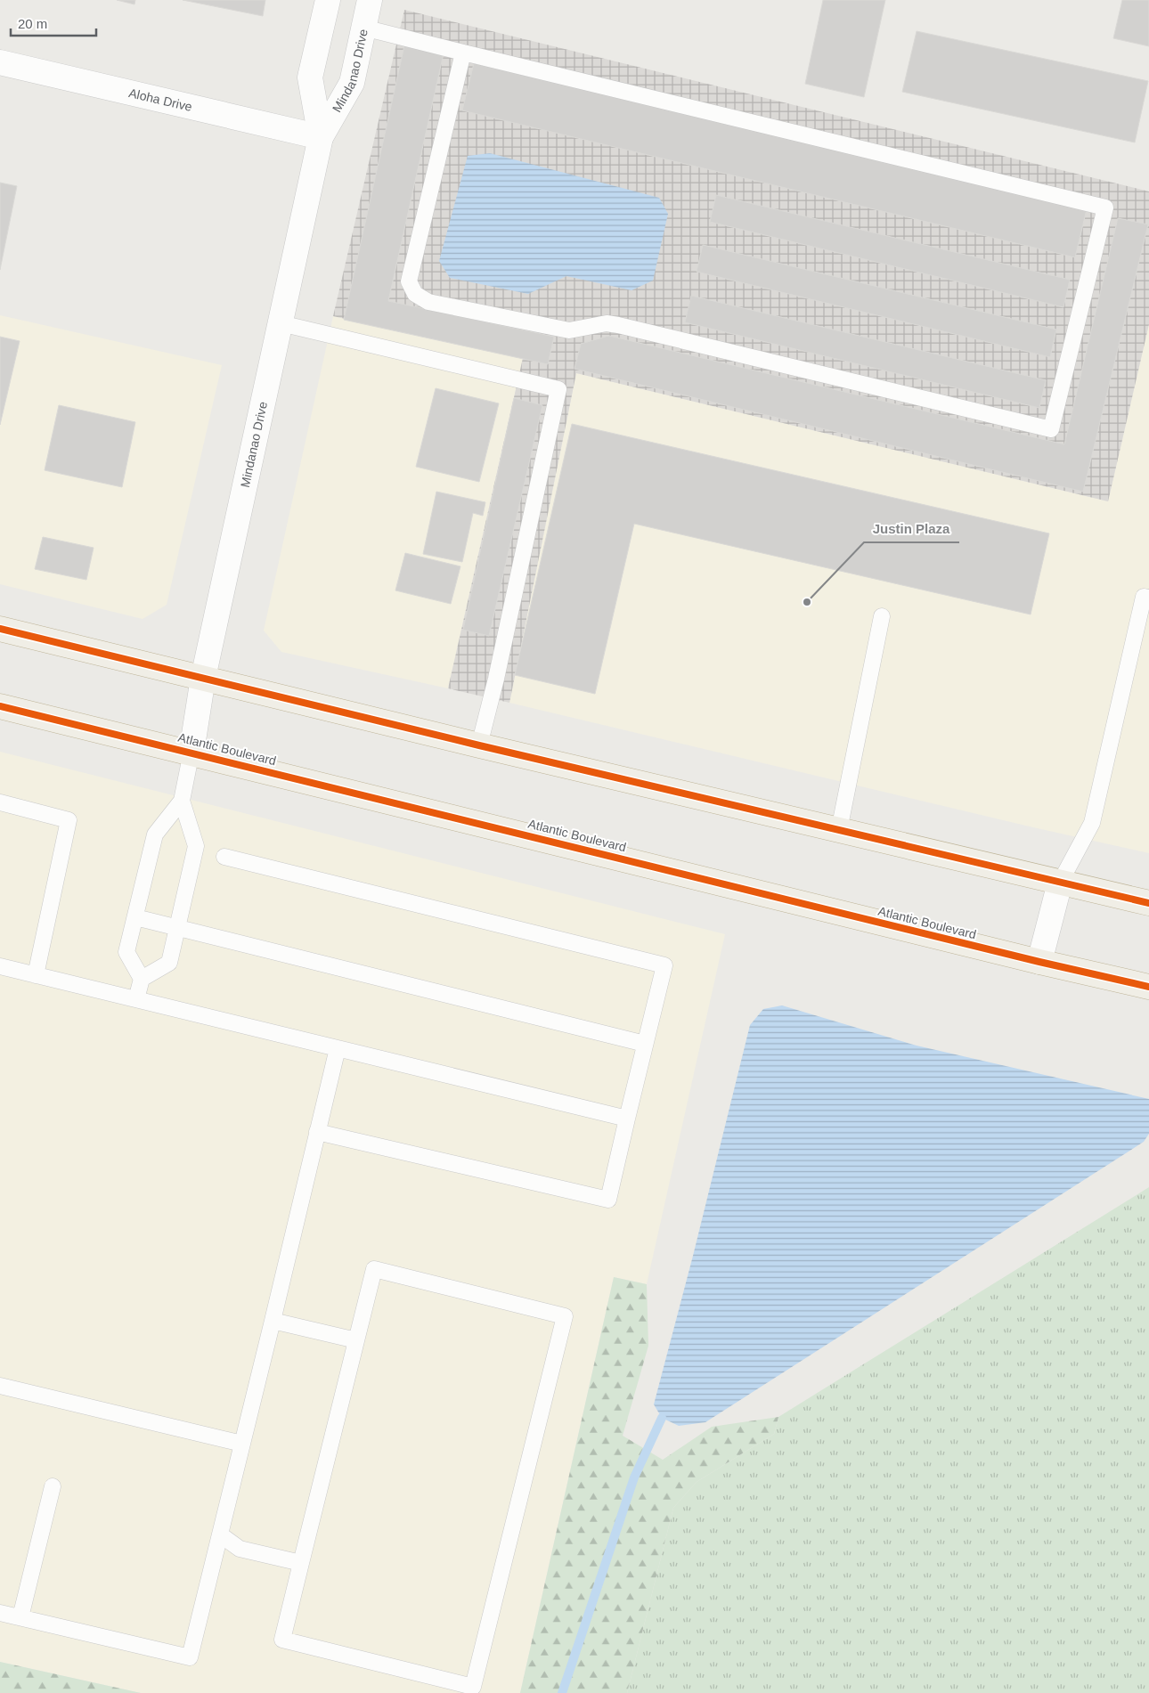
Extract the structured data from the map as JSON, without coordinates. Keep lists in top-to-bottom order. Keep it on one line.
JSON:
{"streets":{"highway":["Atlantic Boulevard"],"street":["Mindanao Drive","Aloha Drive"]},"crossings":[["Mindanao Drive","Aloha Drive"],["Mindanao Drive","Atlantic Boulevard"]],"places":["Justin Plaza"],"scale_bar":"20 m"}
